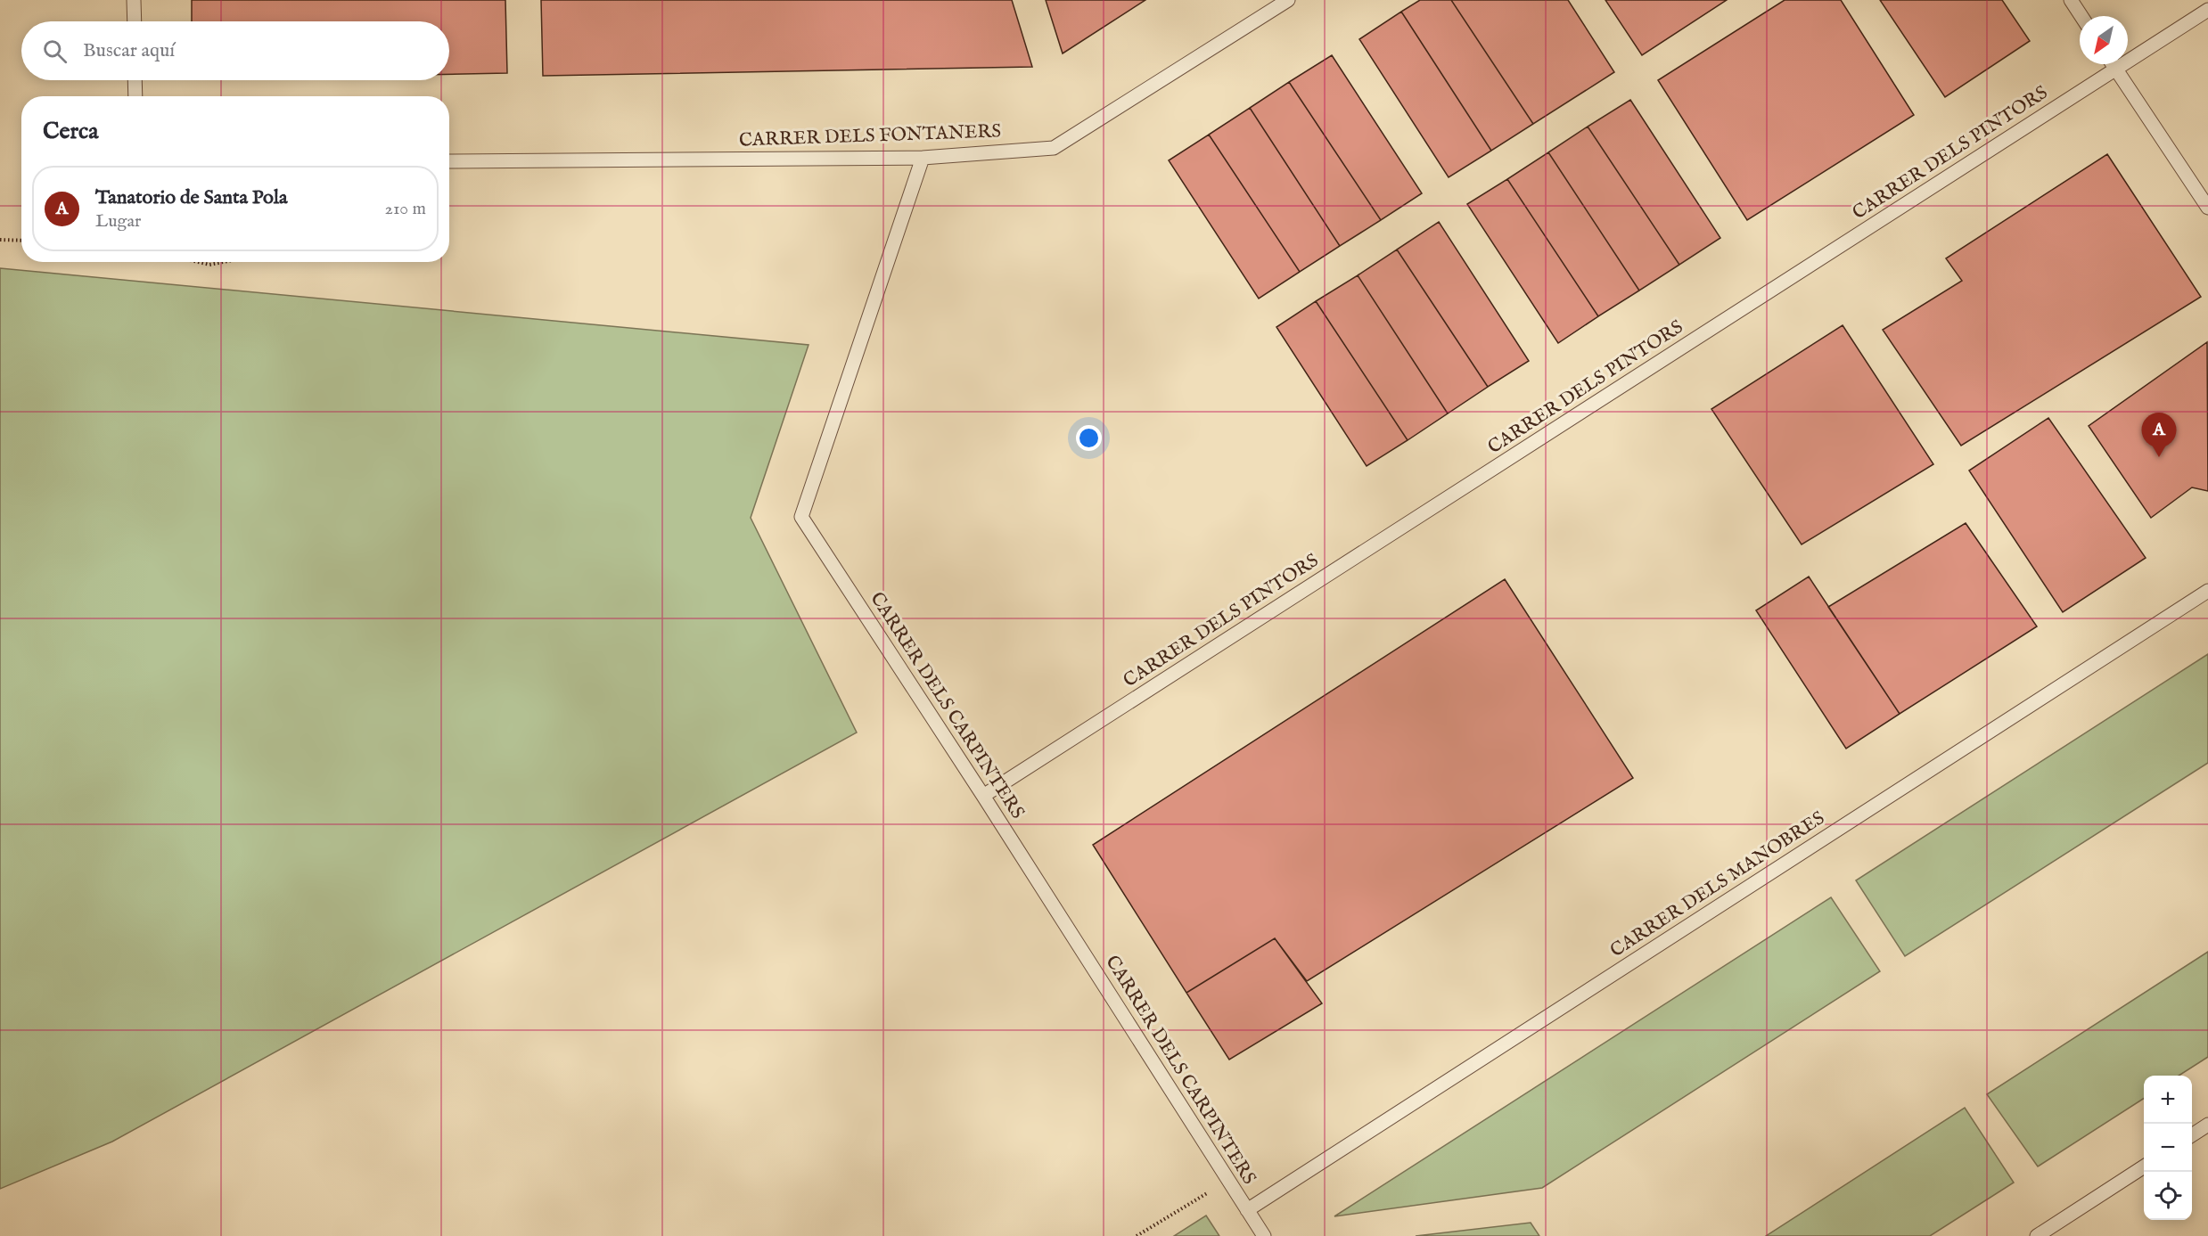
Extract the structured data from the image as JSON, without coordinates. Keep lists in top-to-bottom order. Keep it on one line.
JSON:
{"streets":{"lane":["CARRER DELS FONTANERS","CARRER DELS PINTORS","CARRER DELS CARPINTERS","CARRER DELS MANOBRES"]},"crossings":[["CARRER DELS FONTANERS","CARRER DELS CARPINTERS"],["CARRER DELS PINTORS","CARRER DELS CARPINTERS"],["CARRER DELS CARPINTERS","CARRER DELS MANOBRES"]],"north":"bottom left","page":{"search":"Buscar aquí","heading":"Cerca","list":[{"mark":"A","name":"Tanatorio de Santa Pola","note":"Lugar","value":"210 m"}],"pins":"A","map_buttons":["+","−"]}}
